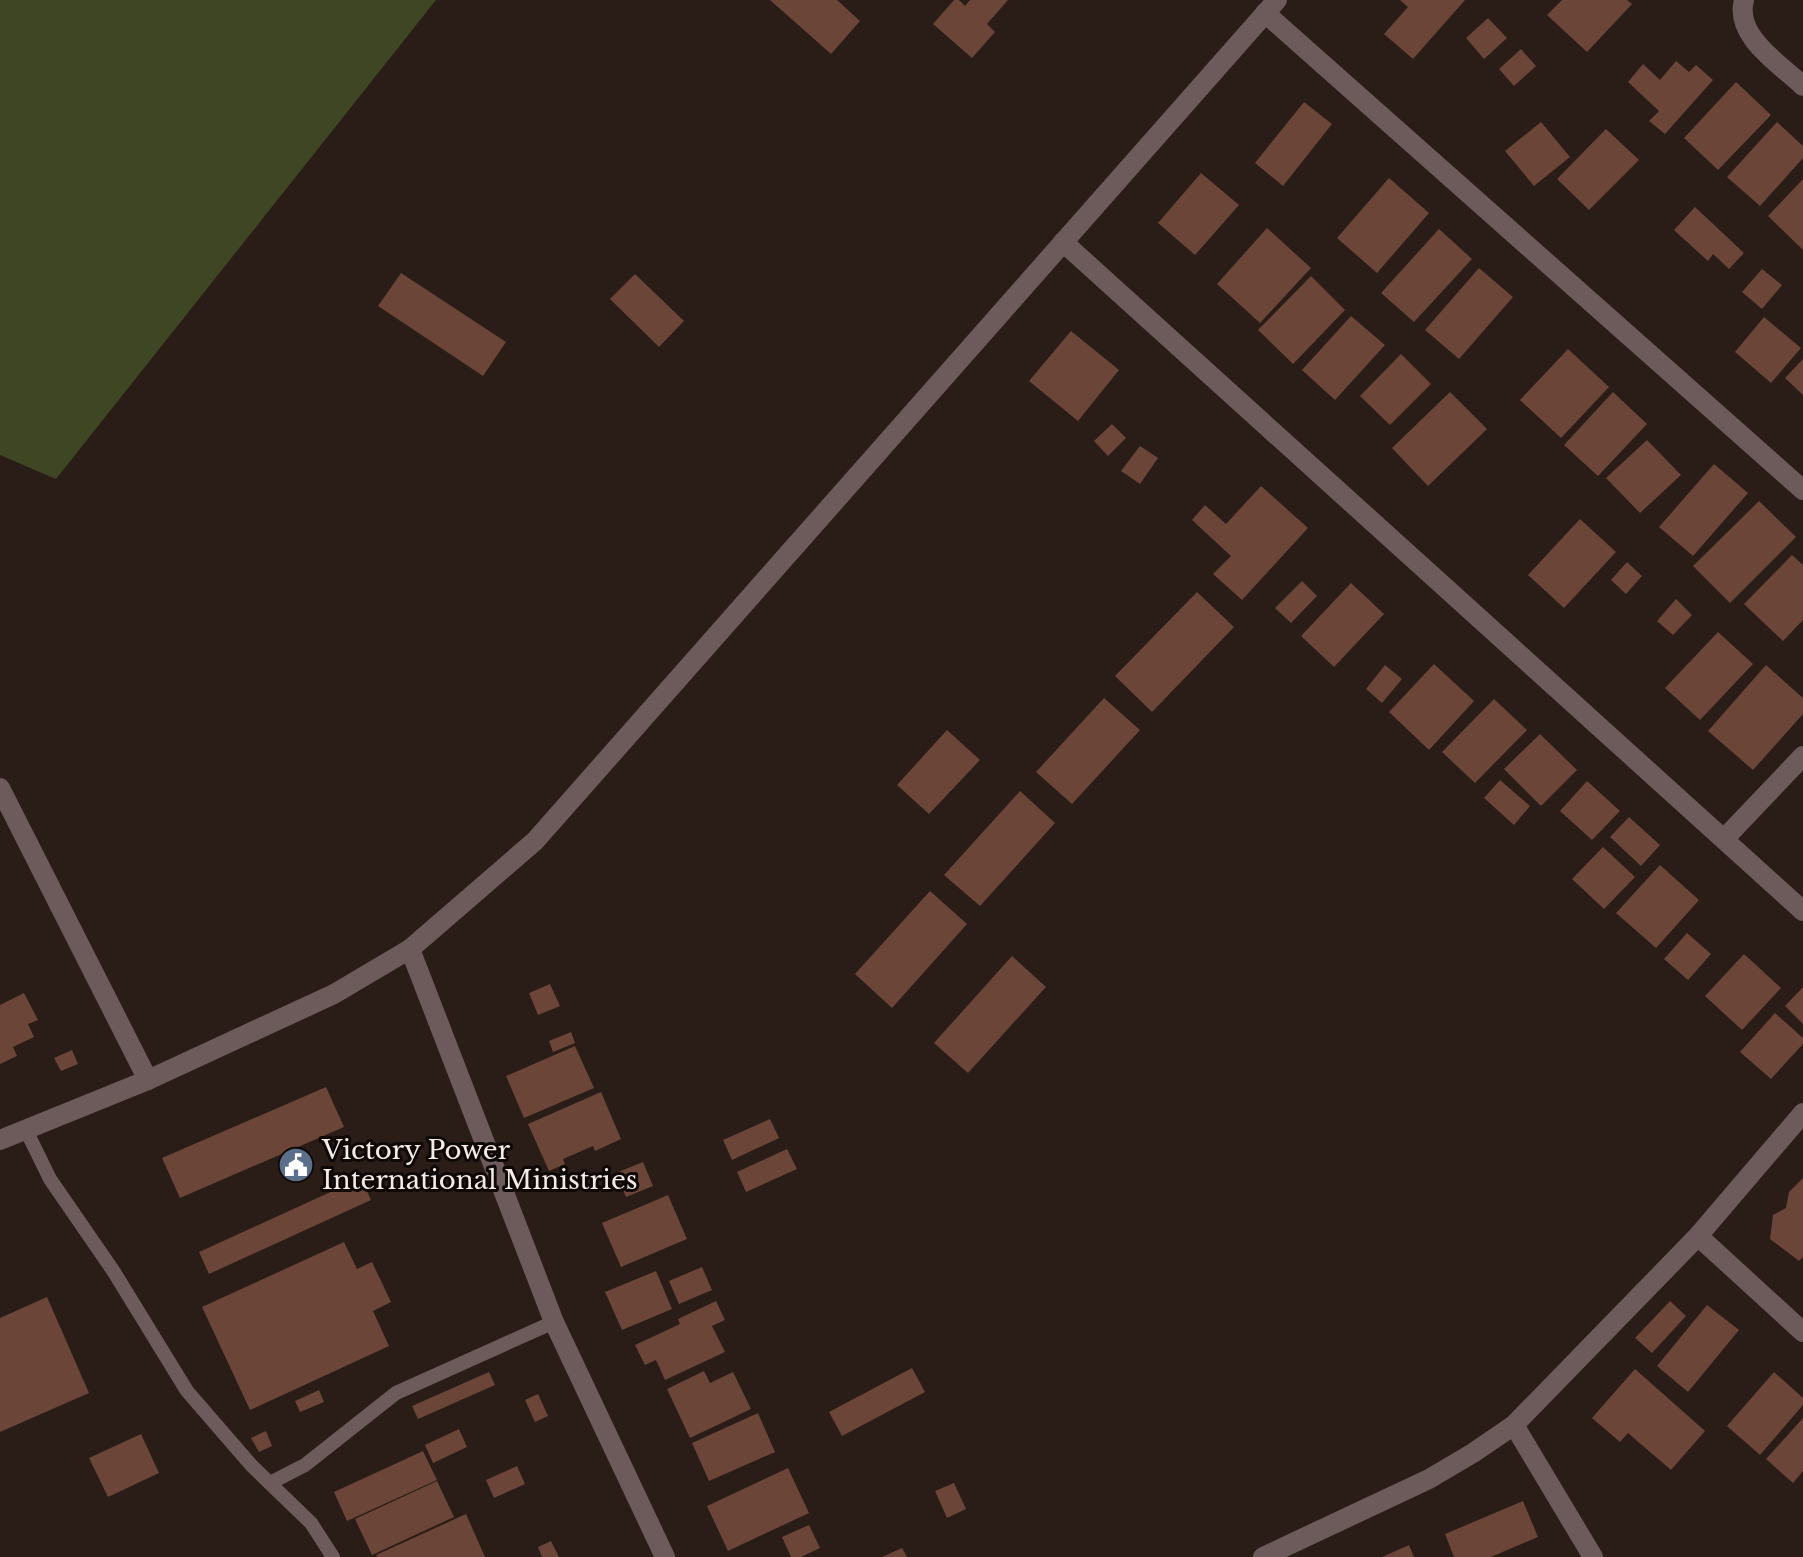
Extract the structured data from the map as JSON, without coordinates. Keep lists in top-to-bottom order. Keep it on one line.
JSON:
{"places":{"public building":["Victory Power International Ministries"]}}
